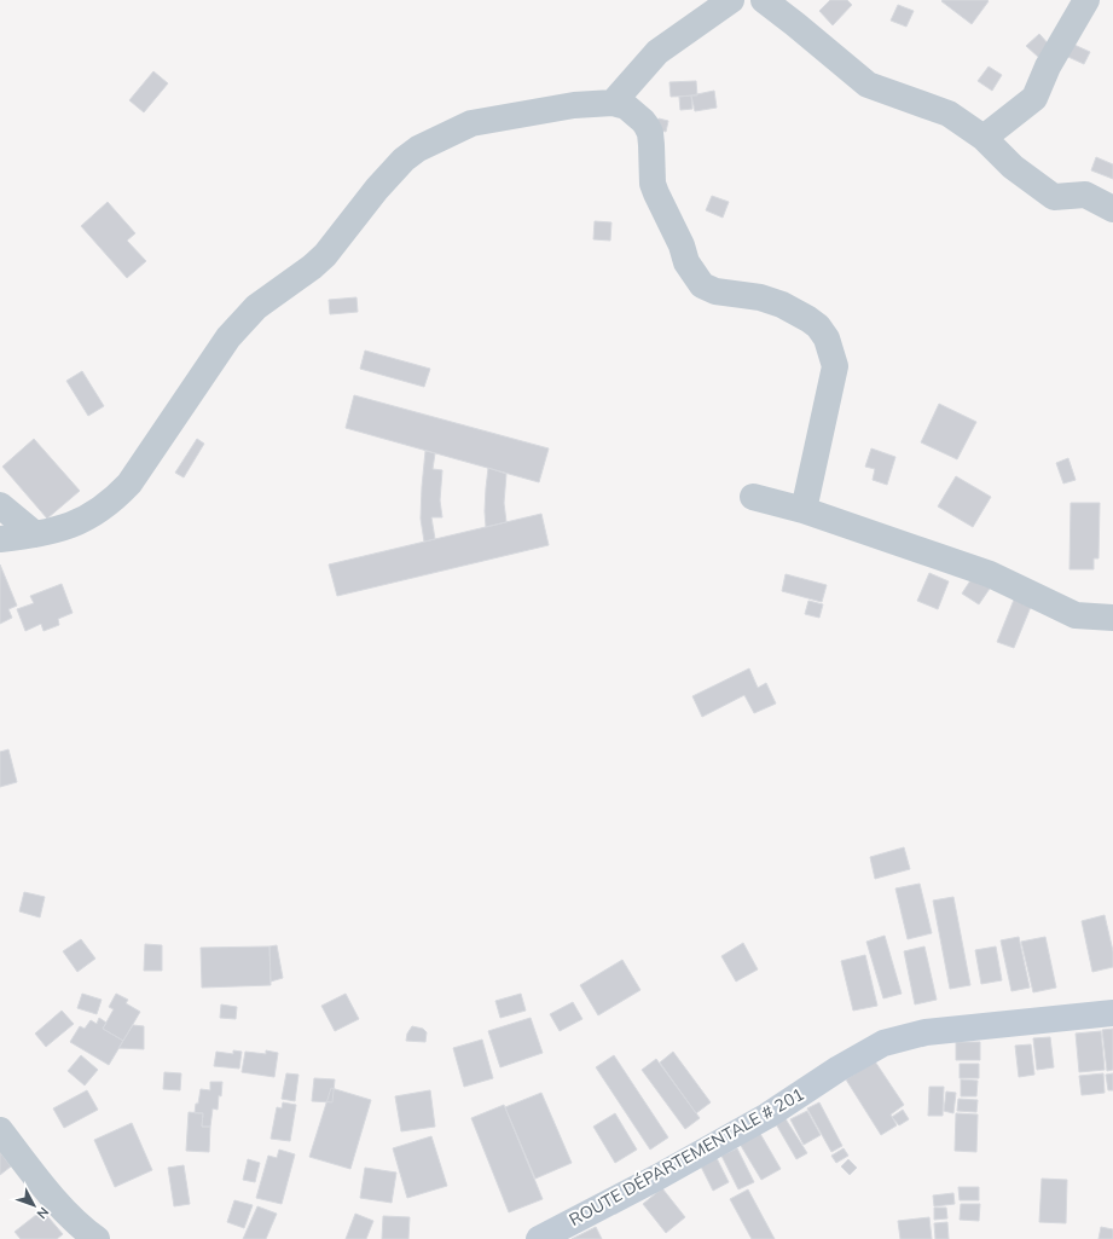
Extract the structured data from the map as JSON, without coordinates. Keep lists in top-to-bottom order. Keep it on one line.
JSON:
{"streets":{"main road":["ROUTE DÉPARTEMENTALE # 201"]},"north":"bottom right"}
